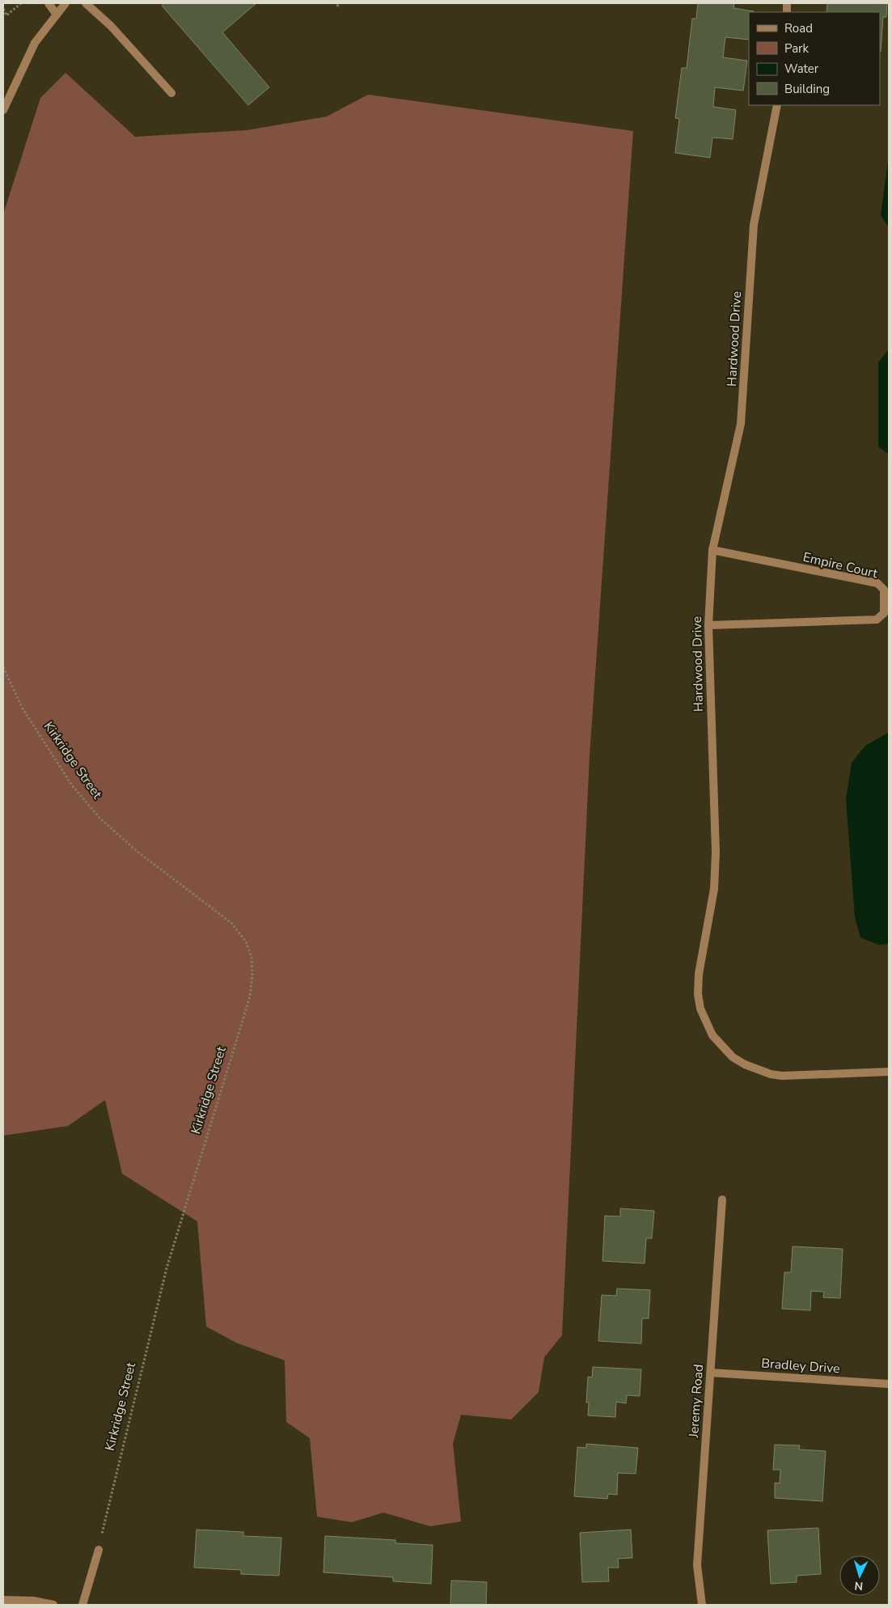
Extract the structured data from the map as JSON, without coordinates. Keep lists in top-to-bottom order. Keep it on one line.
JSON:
{"streets":{"street":["Hardwood Drive","Empire Court","Bradley Drive","Jeremy Road"],"path":["Kirkridge Street"]},"crossings":[["Hardwood Drive","Empire Court"],["Bradley Drive","Jeremy Road"]],"legend":["Road","Park","Water","Building"],"north":"bottom"}
